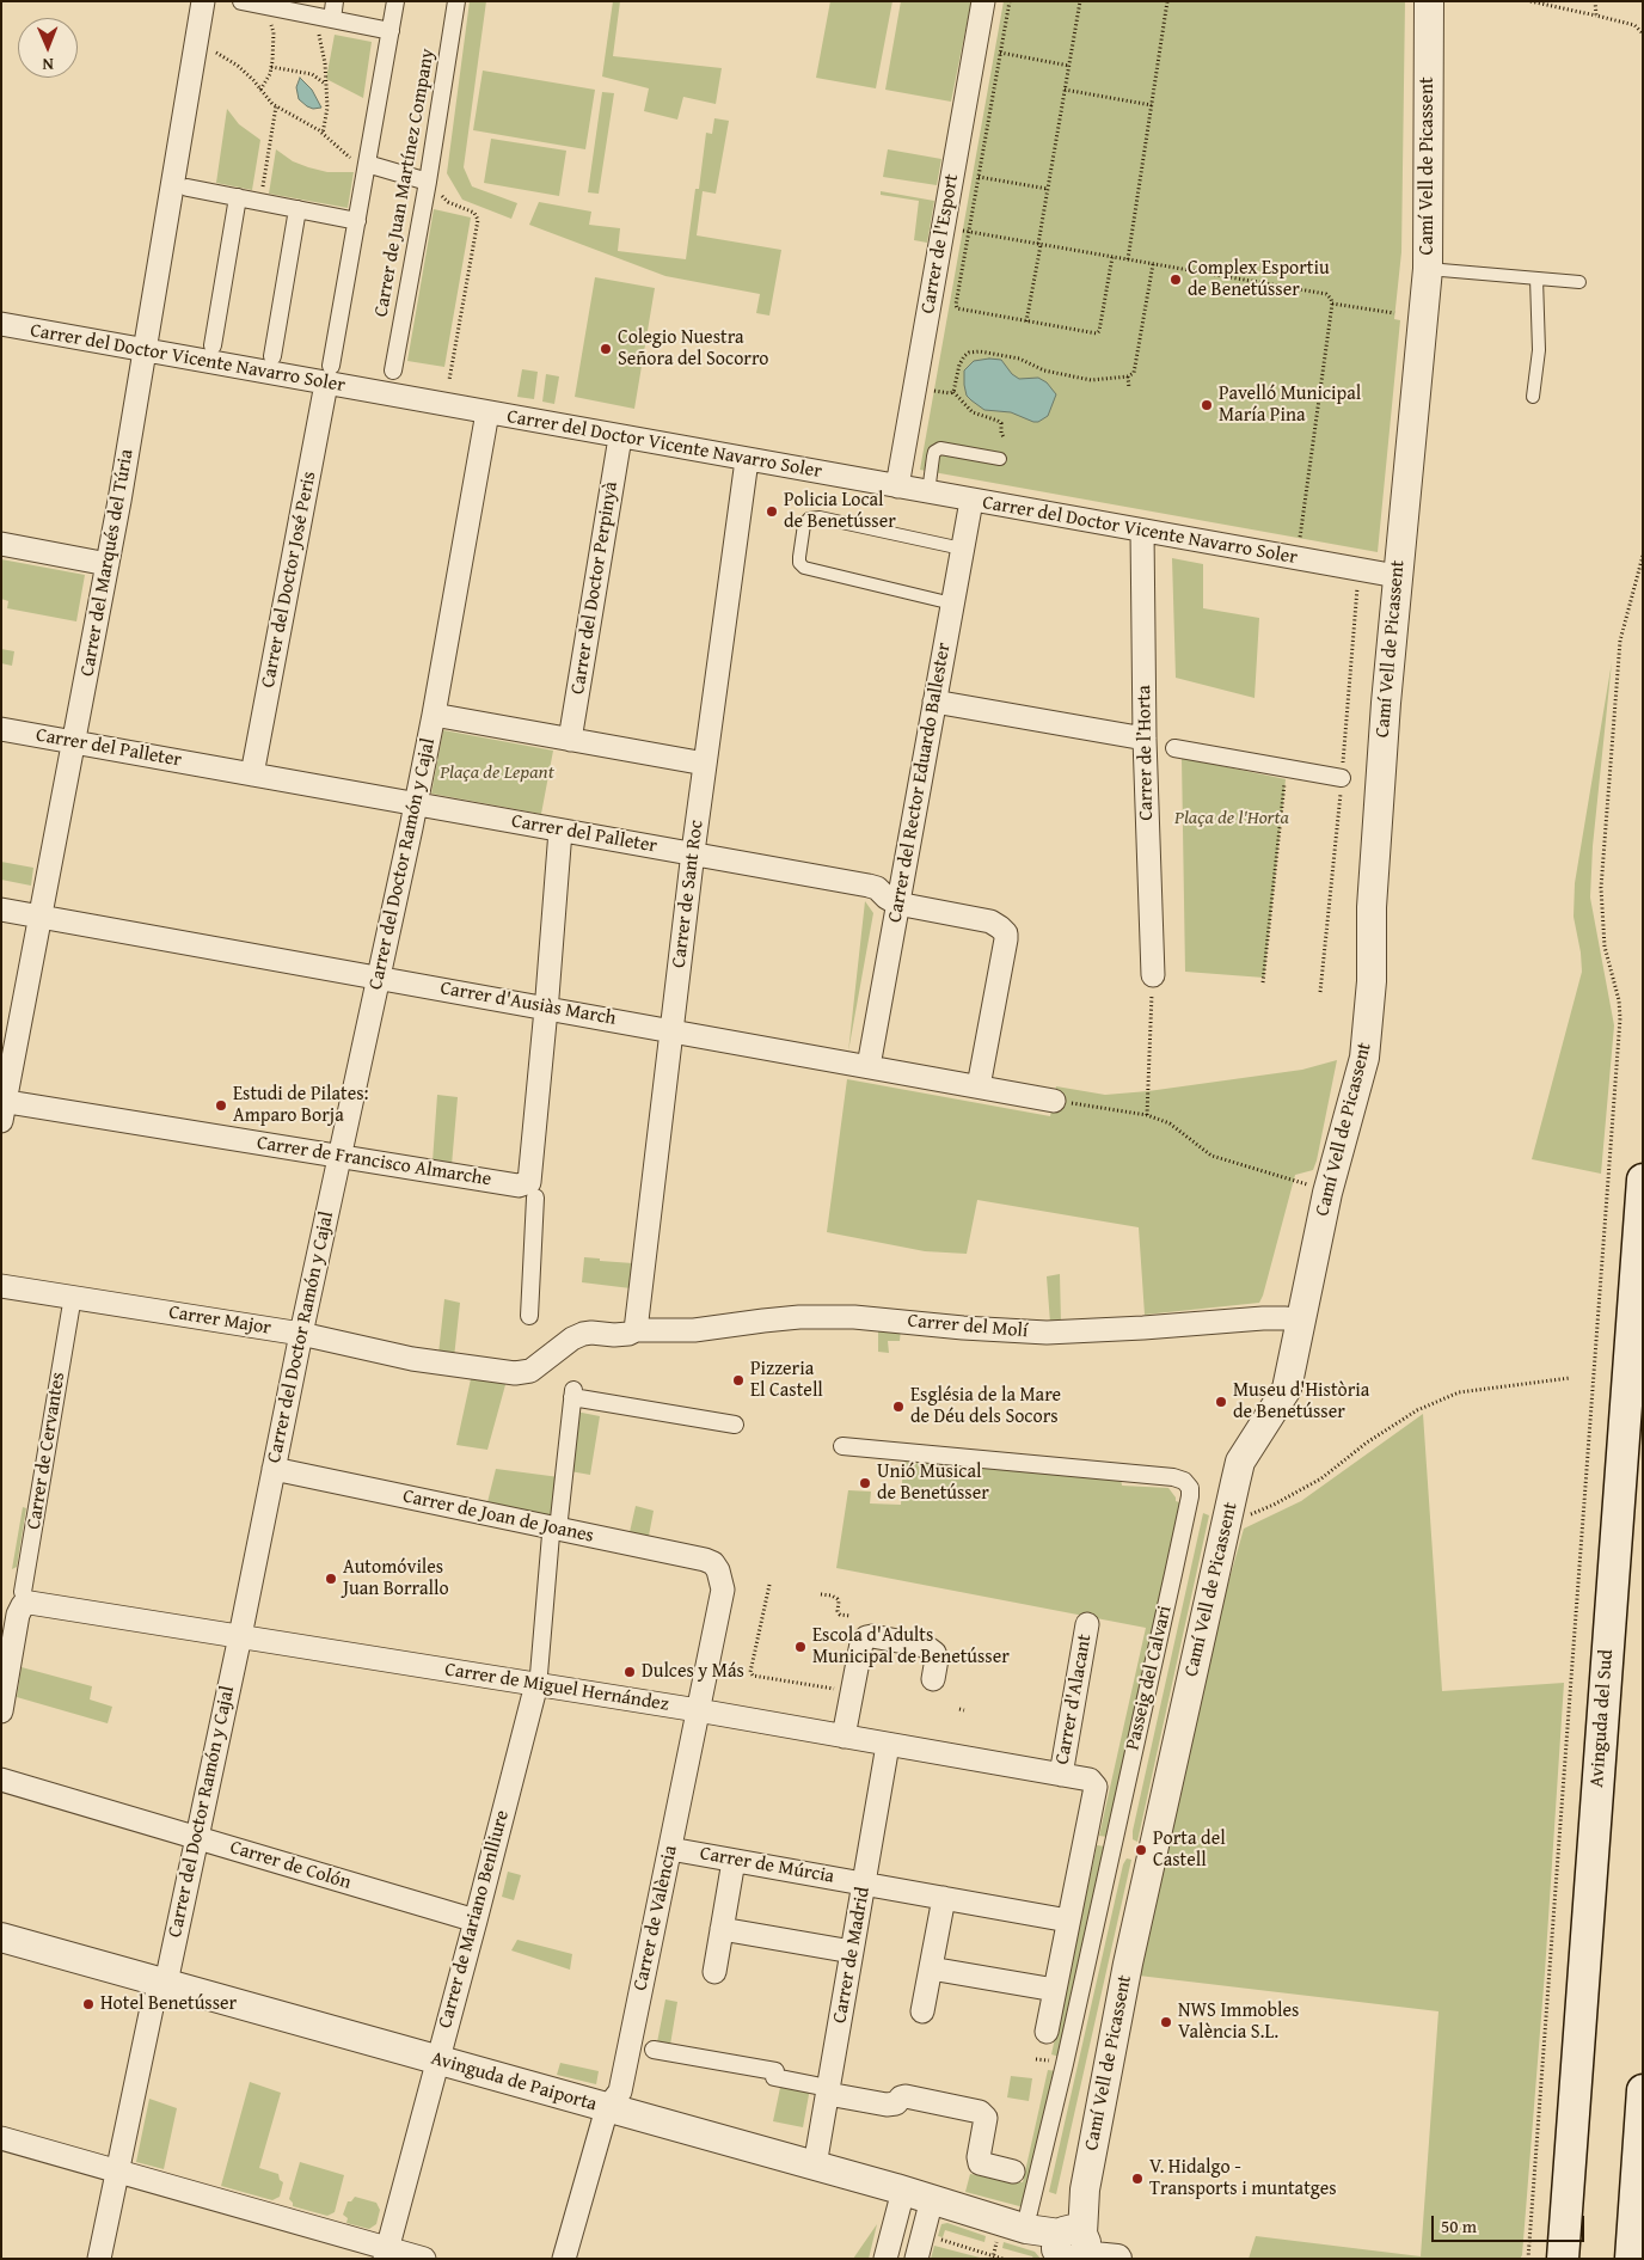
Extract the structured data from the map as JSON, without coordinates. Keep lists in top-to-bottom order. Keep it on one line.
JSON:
{"streets":{"main road":["Avinguda del Sud"],"street":["Camí Vell de Picassent","Carrer de Juan Martínez Company","Carrer de l'Esport","Carrer del Doctor Vicente Navarro Soler","Carrer del Marqués del Túria","Carrer del Doctor José Peris","Carrer del Doctor Perpinyà","Carrer del Palleter","Carrer de l’Horta","Carrer del Rector Eduardo Ballester","Carrer del Doctor Ramón y Cajal","Carrer de Sant Roc","Carrer d'Ausiàs March","Carrer de Francisco Almarche","Carrer Major","Carrer del Molí","Carrer de Cervantes","Carrer de Joan de Joanes","Passeig del Calvari","Carrer de Miguel Hernández","Carrer d'Alacant","Carrer de Colón","Carrer de Múrcia","Carrer de València","Carrer de Mariano Benlliure","Carrer de Madrid","Avinguda de Paiporta"]},"crossings":[["Camí Vell de Picassent","Carrer del Doctor Vicente Navarro Soler"],["Camí Vell de Picassent","Carrer del Molí"],["Camí Vell de Picassent","Avinguda de Paiporta"],["Carrer de l'Esport","Carrer del Doctor Vicente Navarro Soler"],["Carrer del Doctor Vicente Navarro Soler","Carrer del Marqués del Túria"],["Carrer del Doctor Vicente Navarro Soler","Carrer del Doctor José Peris"],["Carrer del Doctor Vicente Navarro Soler","Carrer del Doctor Perpinyà"],["Carrer del Doctor Vicente Navarro Soler","Carrer de l’Horta"],["Carrer del Doctor Vicente Navarro Soler","Carrer del Rector Eduardo Ballester"],["Carrer del Doctor Vicente Navarro Soler","Carrer del Doctor Ramón y Cajal"],["Carrer del Doctor Vicente Navarro Soler","Carrer de Sant Roc"],["Carrer del Marqués del Túria","Carrer del Palleter"],["Carrer del Marqués del Túria","Carrer d'Ausiàs March"],["Carrer del Marqués del Túria","Carrer de Francisco Almarche"],["Carrer del Doctor José Peris","Carrer del Palleter"],["Carrer del Palleter","Carrer del Rector Eduardo Ballester"],["Carrer del Palleter","Carrer del Doctor Ramón y Cajal"],["Carrer del Palleter","Carrer de Sant Roc"],["Carrer del Palleter","Carrer d'Ausiàs March"],["Carrer del Rector Eduardo Ballester","Carrer d'Ausiàs March"],["Carrer del Doctor Ramón y Cajal","Carrer d'Ausiàs March"],["Carrer del Doctor Ramón y Cajal","Carrer de Francisco Almarche"],["Carrer del Doctor Ramón y Cajal","Carrer Major"],["Carrer del Doctor Ramón y Cajal","Carrer de Joan de Joanes"],["Carrer del Doctor Ramón y Cajal","Carrer de Miguel Hernández"],["Carrer del Doctor Ramón y Cajal","Carrer de Colón"],["Carrer del Doctor Ramón y Cajal","Avinguda de Paiporta"],["Carrer de Sant Roc","Carrer d'Ausiàs March"],["Carrer de Sant Roc","Carrer del Molí"],["Carrer Major","Carrer del Molí"],["Carrer de Cervantes","Carrer de Miguel Hernández"],["Carrer de Joan de Joanes","Carrer de València"],["Passeig del Calvari","Avinguda de Paiporta"],["Carrer de Miguel Hernández","Carrer d'Alacant"],["Carrer de Miguel Hernández","Carrer de Múrcia"],["Carrer de Miguel Hernández","Carrer de València"],["Carrer de Miguel Hernández","Carrer de Mariano Benlliure"],["Carrer de Miguel Hernández","Carrer de Madrid"],["Carrer de Colón","Carrer de Mariano Benlliure"],["Carrer de Múrcia","Carrer de València"],["Carrer de Múrcia","Carrer de Madrid"],["Carrer de València","Avinguda de Paiporta"],["Carrer de Mariano Benlliure","Avinguda de Paiporta"],["Carrer de Madrid","Avinguda de Paiporta"]],"parks":["Plaça de Lepant","Plaça de l'Horta"],"places":["Complex Esportiu de Benetússer","Colegio Nuestra Señora del Socorro","Pavelló Municipal María Pina","Policia Local de Benetússer","Estudi de Pilates: Amparo Borja","Pizzeria El Castell","Museu d'Història de Benetússer","Església de la Mare de Déu dels Socors","Unió Musical de Benetússer","Automóviles Juan Borrallo","Escola d'Adults Municipal de Benetússer","Dulces y Más","Porta del Castell","Hotel Benetússer","NWS Immobles València S.L.","V. Hidalgo - Transports i muntatges"],"scale_bar":"50 m","north":"bottom"}
